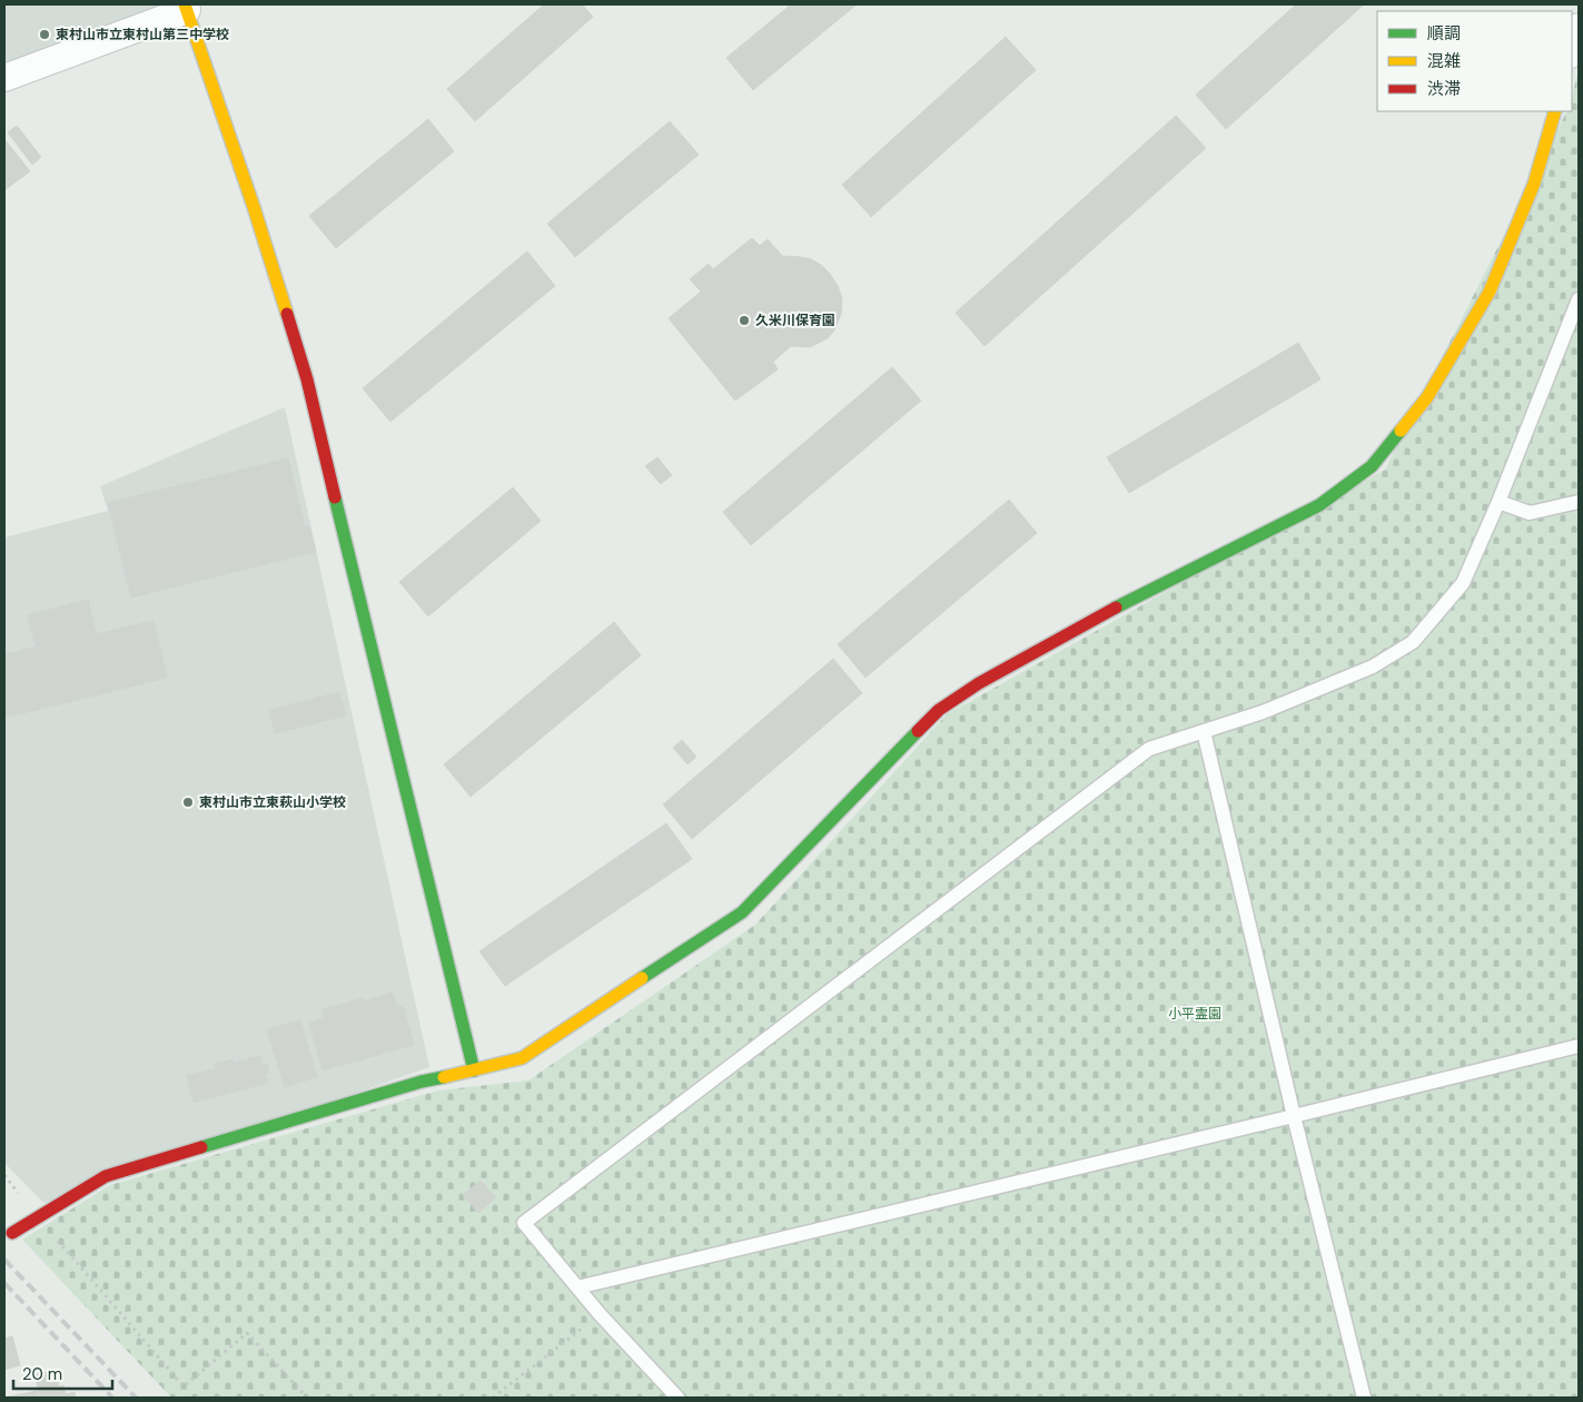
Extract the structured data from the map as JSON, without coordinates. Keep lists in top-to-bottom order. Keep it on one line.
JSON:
{"parks":["小平霊園"],"places":["東村山市立東村山第三中学校","久米川保育園","東村山市立東萩山小学校"],"legend":["順調","混雑","渋滞"],"scale_bar":"20 m"}
